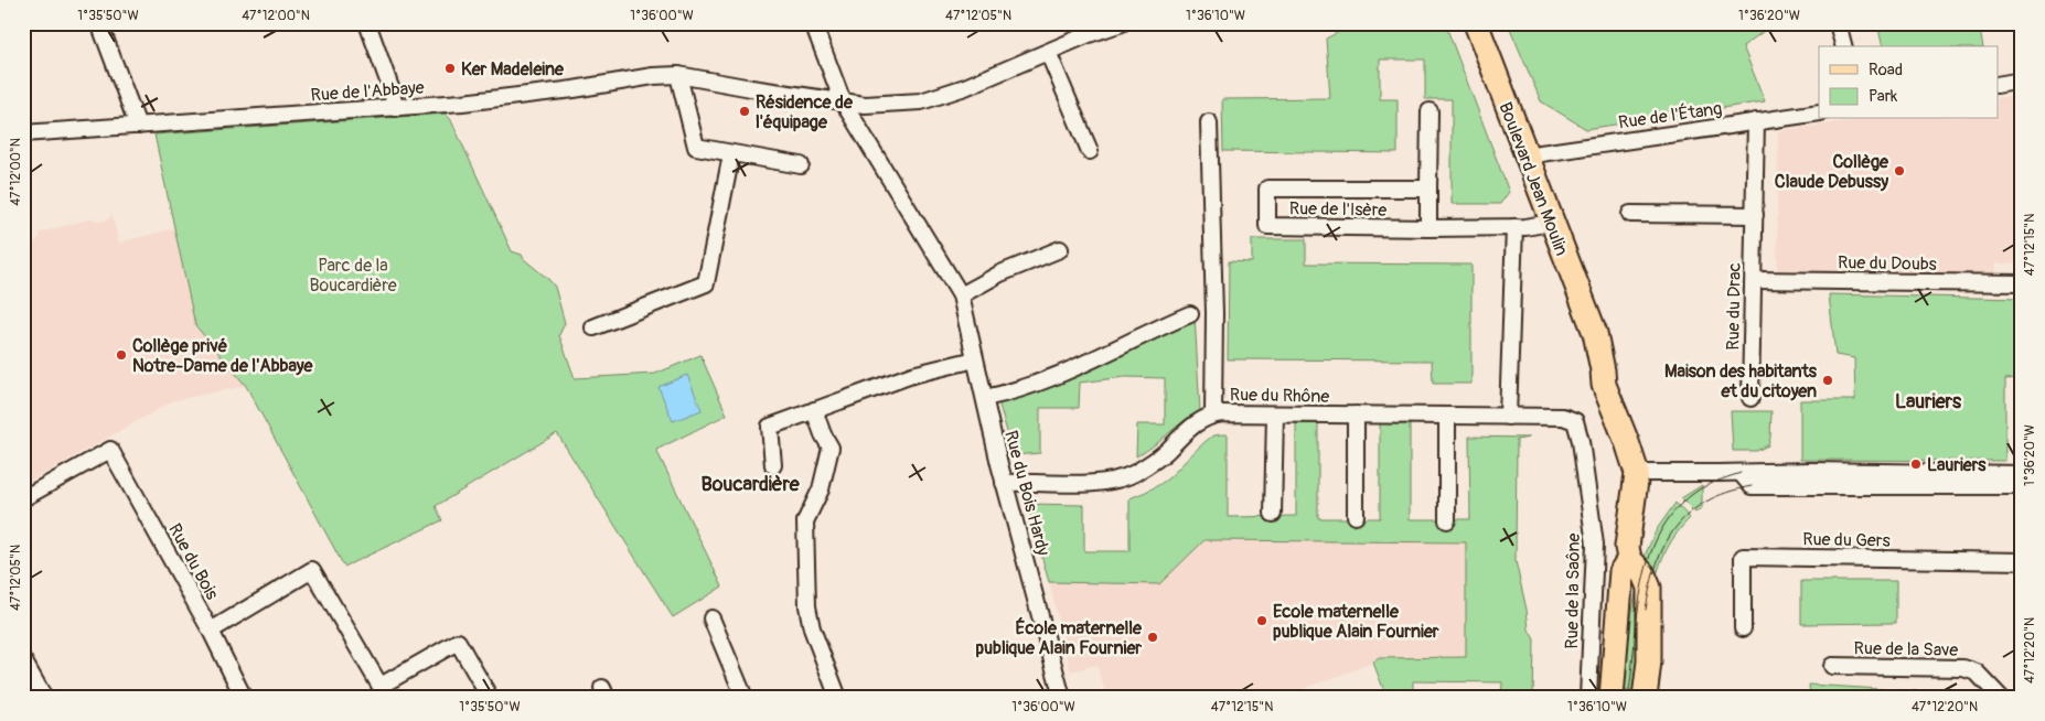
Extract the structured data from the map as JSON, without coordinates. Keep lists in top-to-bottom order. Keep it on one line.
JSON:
{"streets":{"main road":["Boulevard Jean Moulin"],"street":["Rue de l'Abbaye","Rue de l'Étang","Rue de l'Isère","Rue du Doubs","Rue du Drac","Rue du Rhône","Rue du Bois Hardy","Rue du Gers","Rue du Bois","Rue de la Saône","Rue de la Save"]},"crossings":[["Rue de l'Abbaye","Rue du Bois Hardy"],["Rue de l'Étang","Boulevard Jean Moulin"],["Rue de l'Étang","Rue du Drac"],["Boulevard Jean Moulin","Rue de l'Isère"],["Rue du Doubs","Rue du Drac"],["Rue du Rhône","Rue du Bois Hardy"],["Rue du Rhône","Rue de la Saône"]],"districts":["Lauriers","Boucardière"],"parks":["Parc de la Boucardière"],"places":["Ker Madeleine","Résidence de l'équipage","Collège Claude Debussy","Collège privé Notre-Dame de l'Abbaye","Maison des habitants et du citoyen","Lauriers","Ecole maternelle publique Alain Fournier","École maternelle publique Alain Fournier"],"legend":["Road","Park"],"coordinates":["1°35'50\"W","47°12'00\"N","1°36'00\"W","47°12'05\"N","1°36'10\"W","1°36'20\"W","47°12'15\"N","47°12'20\"N"]}
